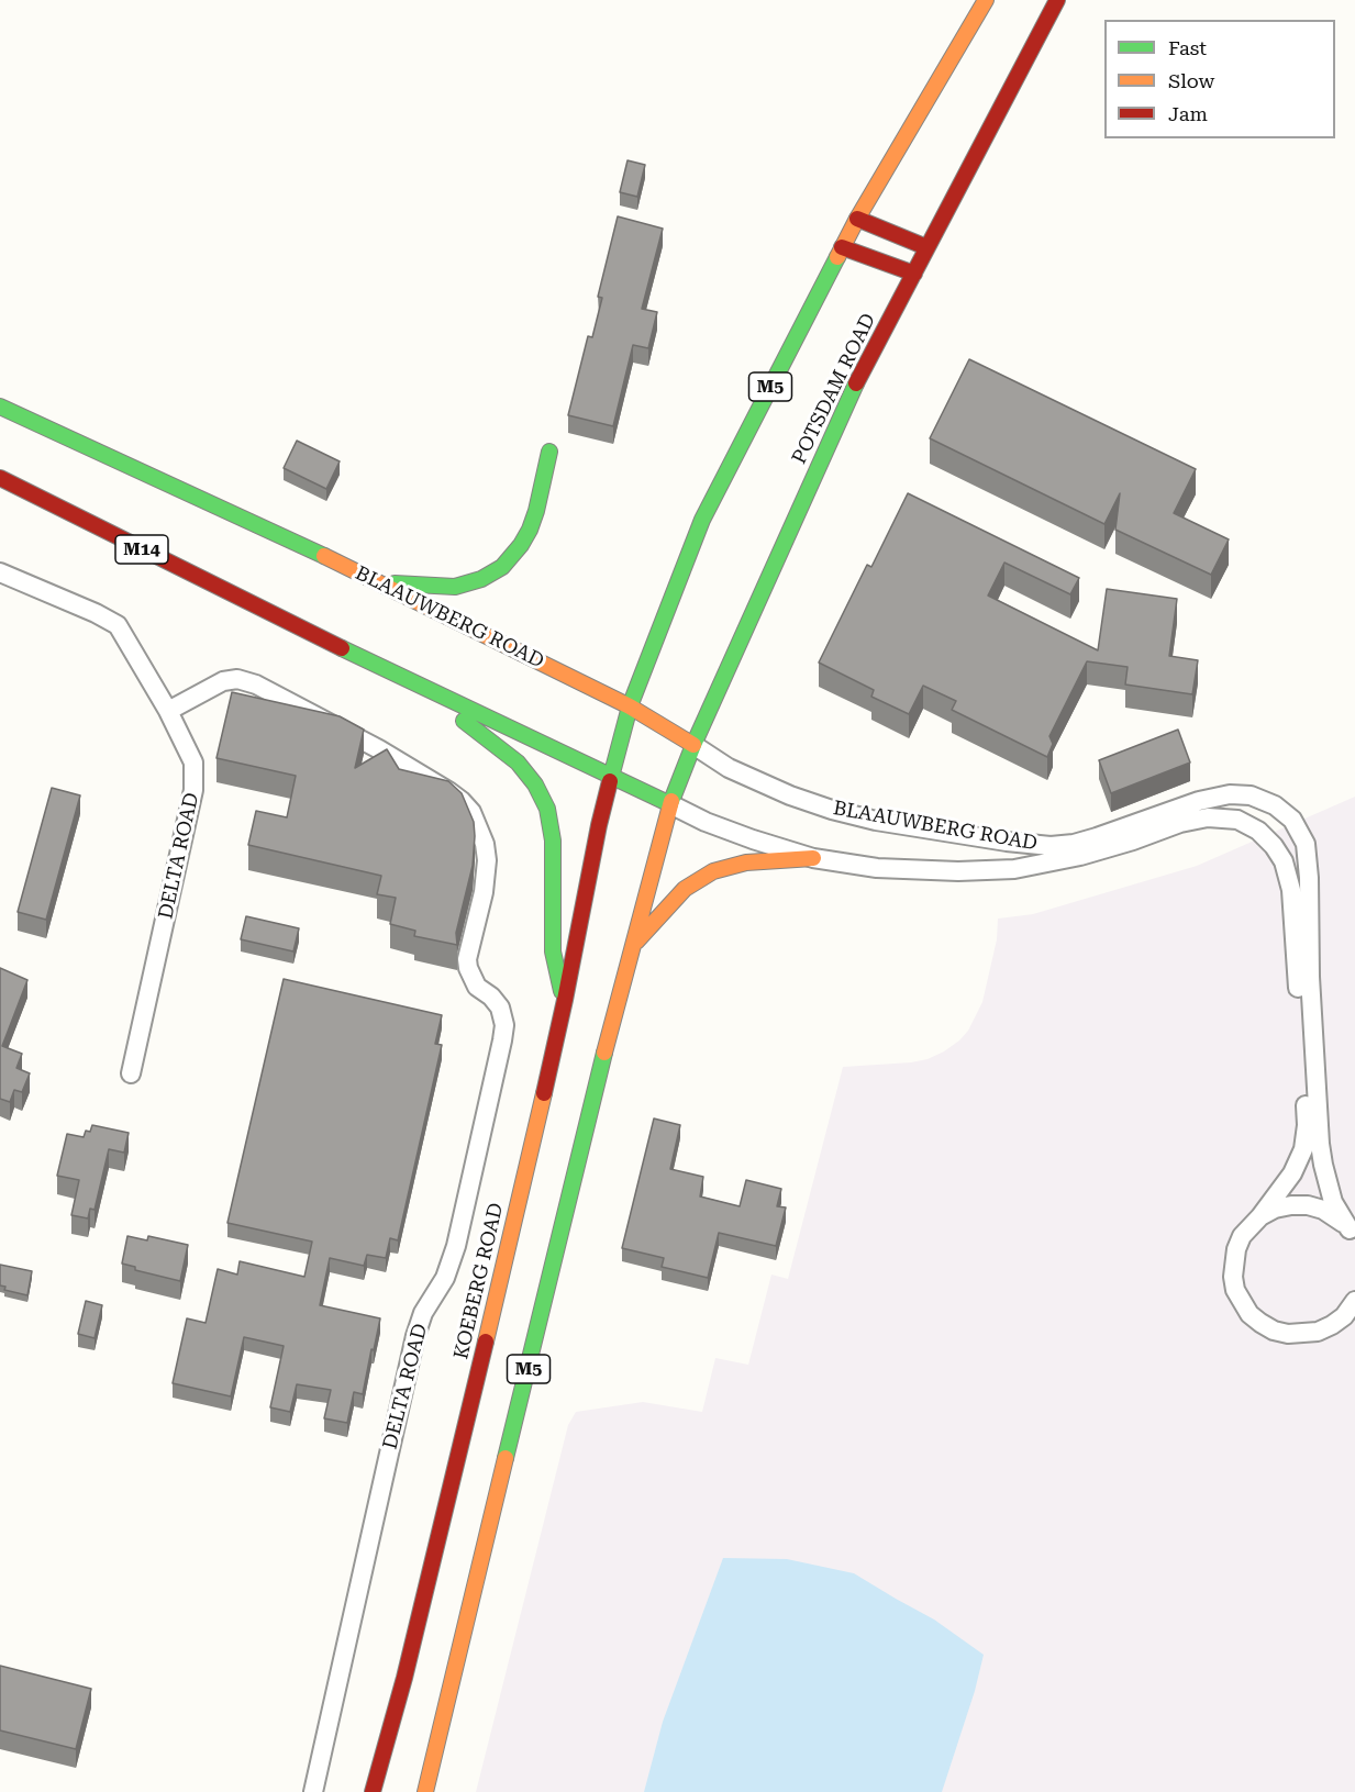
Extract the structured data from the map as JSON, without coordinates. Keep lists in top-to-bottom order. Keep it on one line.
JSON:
{"streets":{"main road":["M5","POTSDAM ROAD","M14","BLAAUWBERG ROAD","KOEBERG ROAD"],"street":["DELTA ROAD"]},"crossings":[["M5","POTSDAM ROAD"],["M5","BLAAUWBERG ROAD"],["M5","KOEBERG ROAD"],["POTSDAM ROAD","BLAAUWBERG ROAD"],["BLAAUWBERG ROAD","KOEBERG ROAD"]],"legend":["Fast","Slow","Jam"]}
